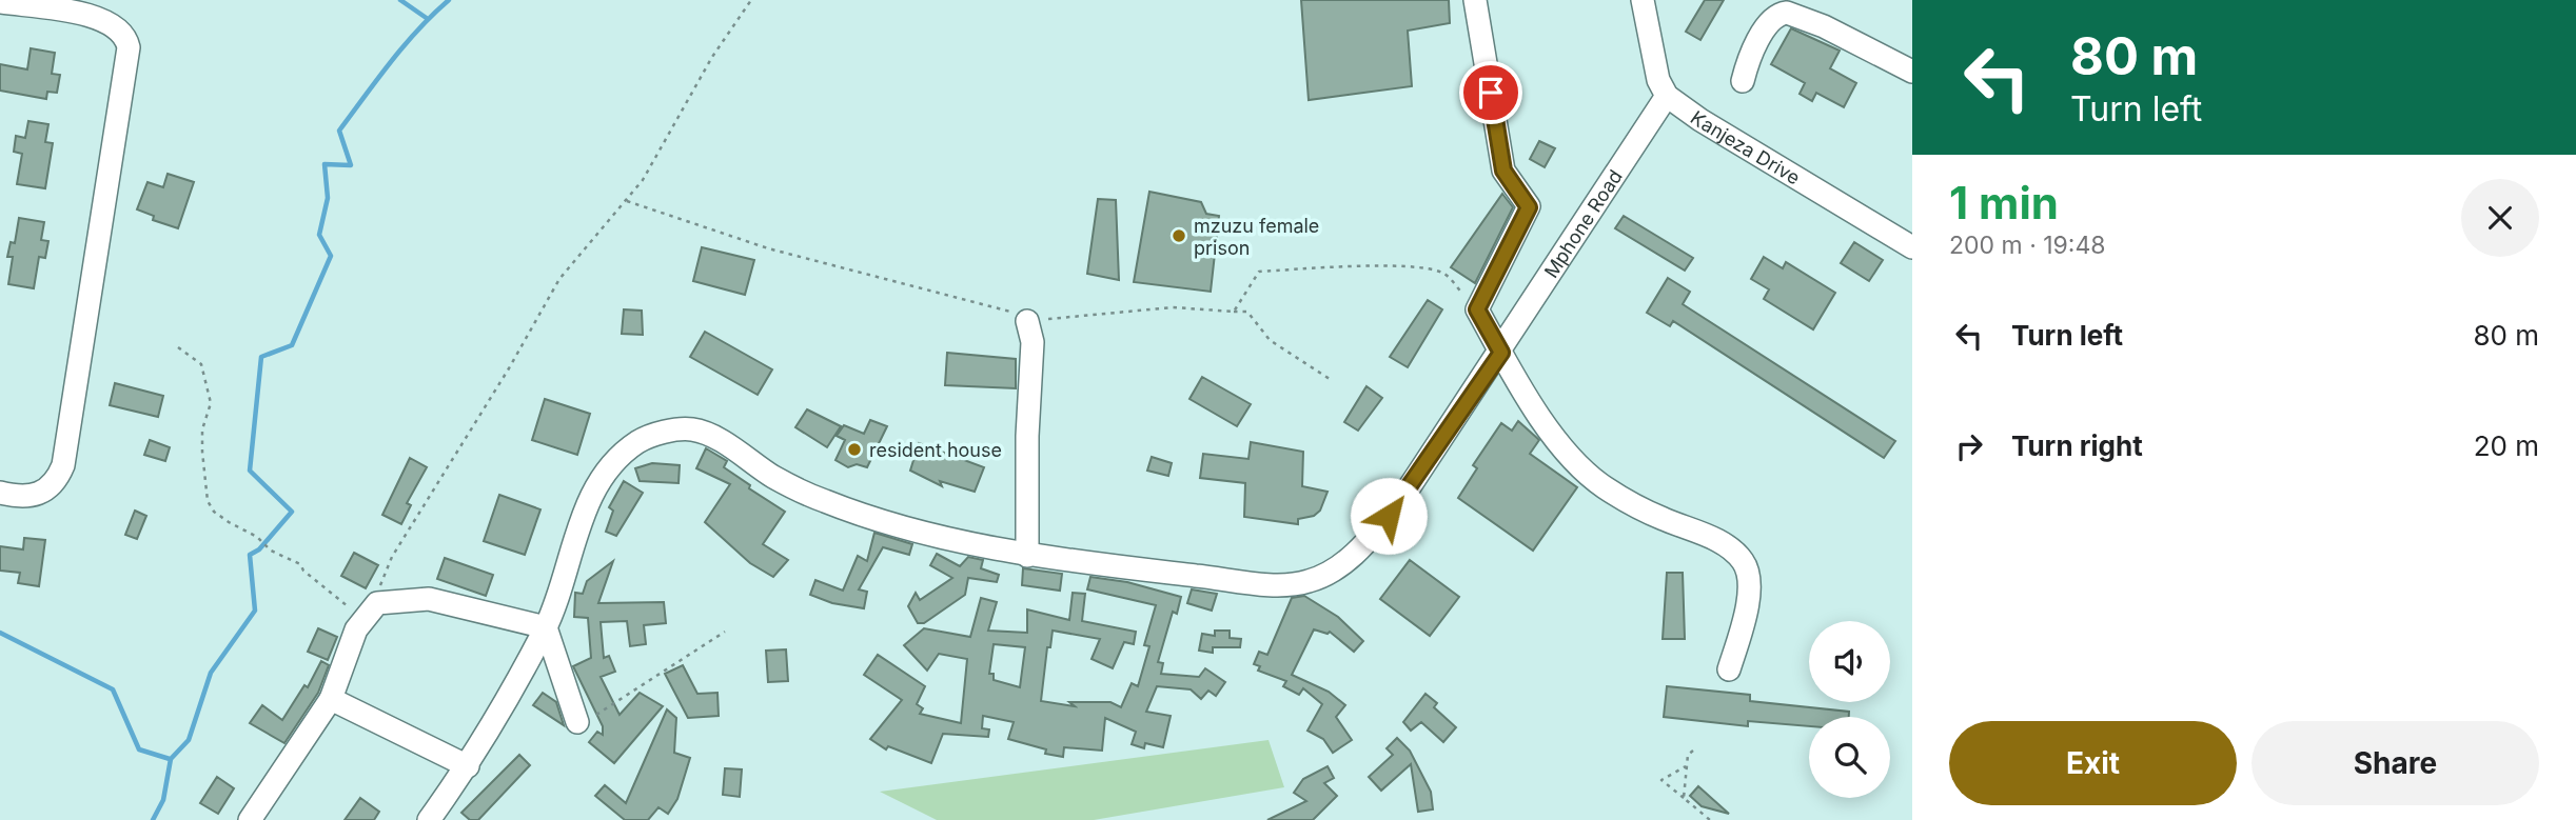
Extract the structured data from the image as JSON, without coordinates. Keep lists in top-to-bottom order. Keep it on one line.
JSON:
{"streets":{"street":["Kanjeza Drive","Mphone Road"]},"crossings":[["Kanjeza Drive","Mphone Road"]],"places":["mzuzu female prison","resident house"],"page":{"turn":["80 m","Turn left"],"heading":["1 min","200 m · 19:48"],"list":[{"name":"Turn left","value":"80 m"},{"name":"Turn right","value":"20 m"}],"buttons":["Exit","Share"]}}
